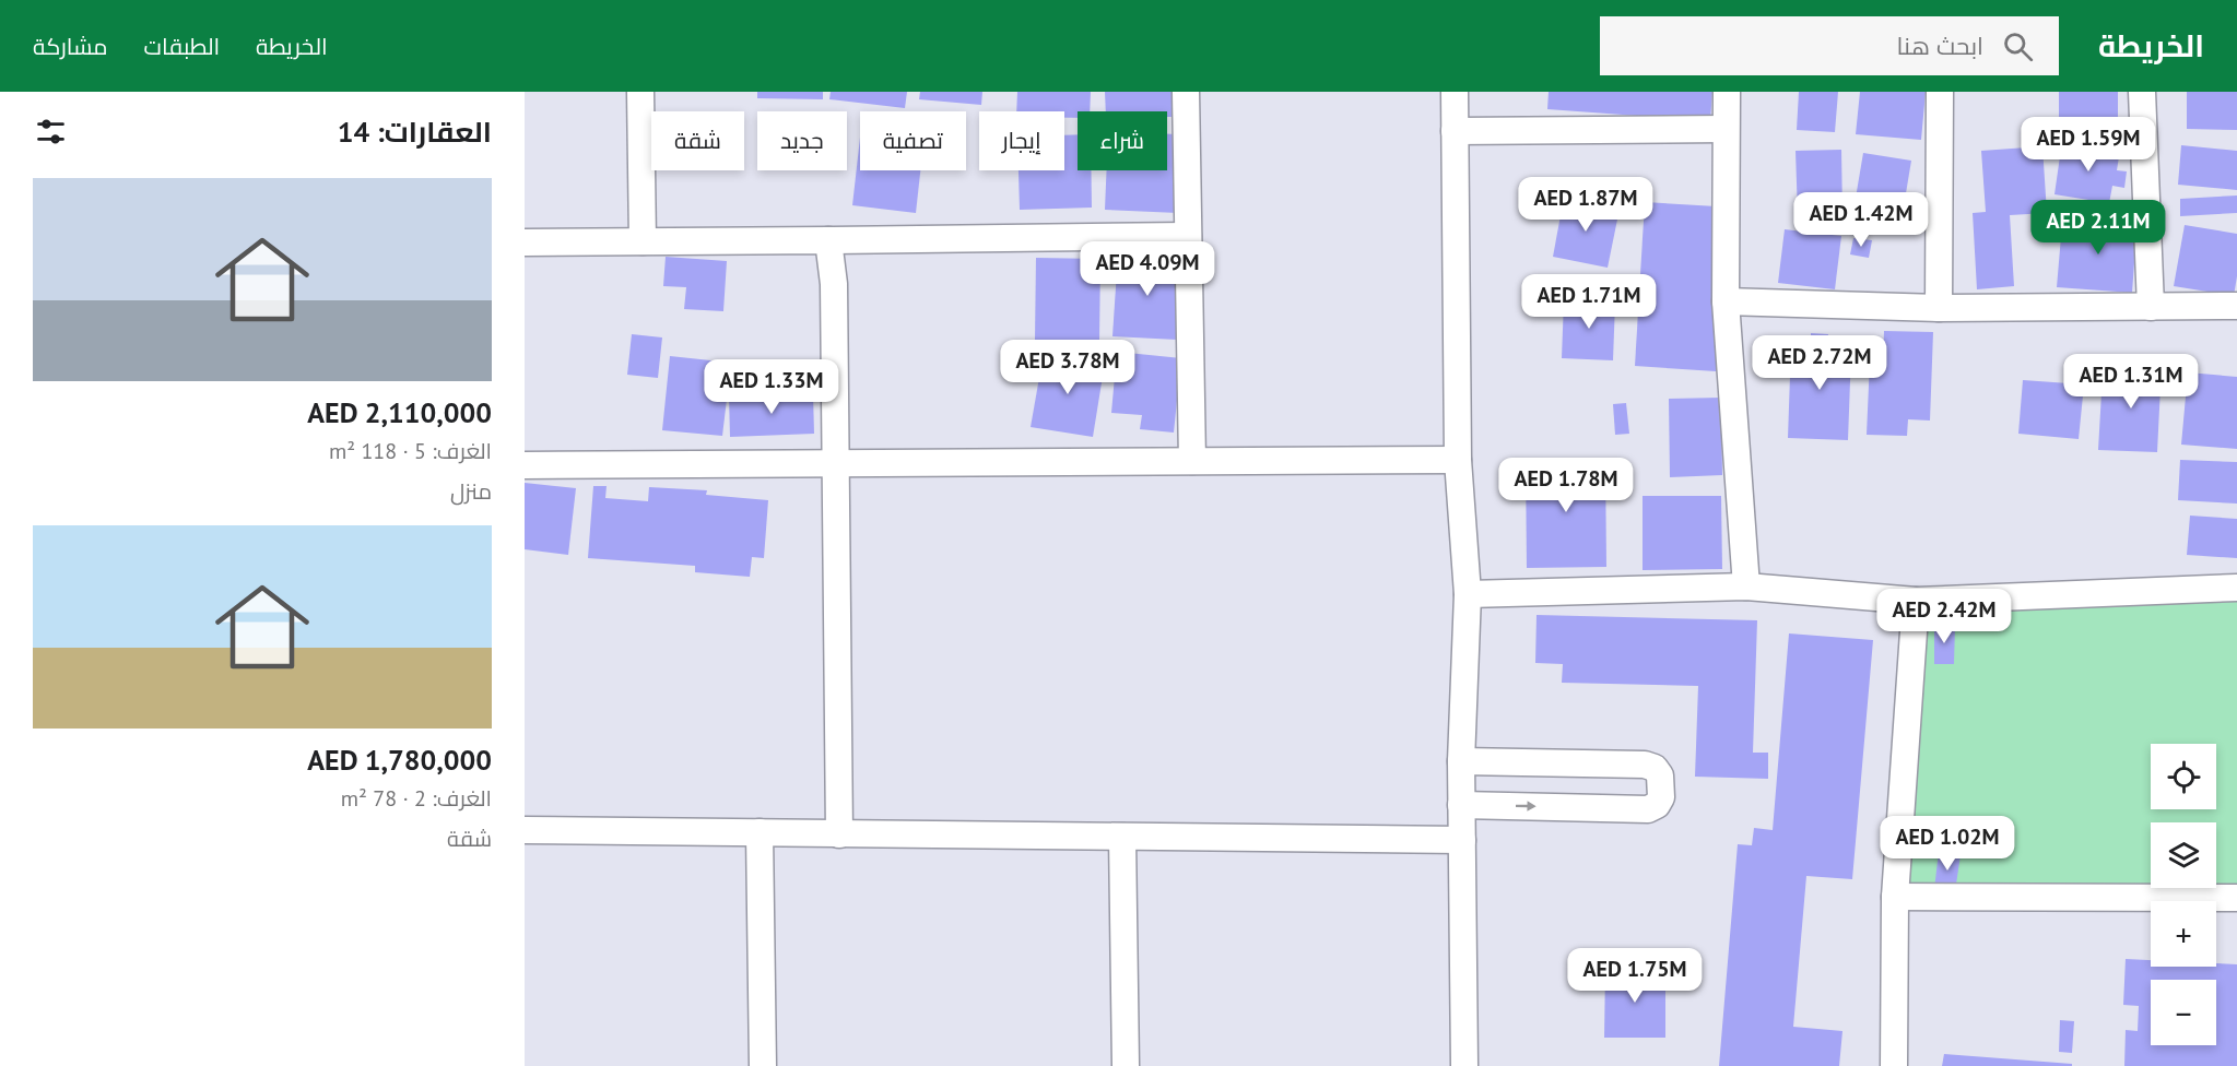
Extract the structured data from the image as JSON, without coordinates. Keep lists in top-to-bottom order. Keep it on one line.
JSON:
{"page":{"header":"الخريطة","search":"ابحث هنا","nav":["الخريطة","الطبقات","مشاركة"],"heading":"العقارات: 14","chip":["شراء","إيجار","تصفية","جديد","شقة"],"price":["AED 1.59M","AED 1.87M","AED 1.42M","AED 2.11M","AED 4.09M","AED 1.71M","AED 2.72M","AED 3.78M","AED 1.31M","AED 1.33M","AED 1.78M","AED 2.42M","AED 1.02M","AED 1.75M"],"list":[{"name":"AED 2,110,000","note":"الغرف: 5 · 118 m² · منزل"},{"name":"AED 1,780,000","note":"الغرف: 2 · 78 m² · شقة"}],"map_buttons":["+","−"]}}
